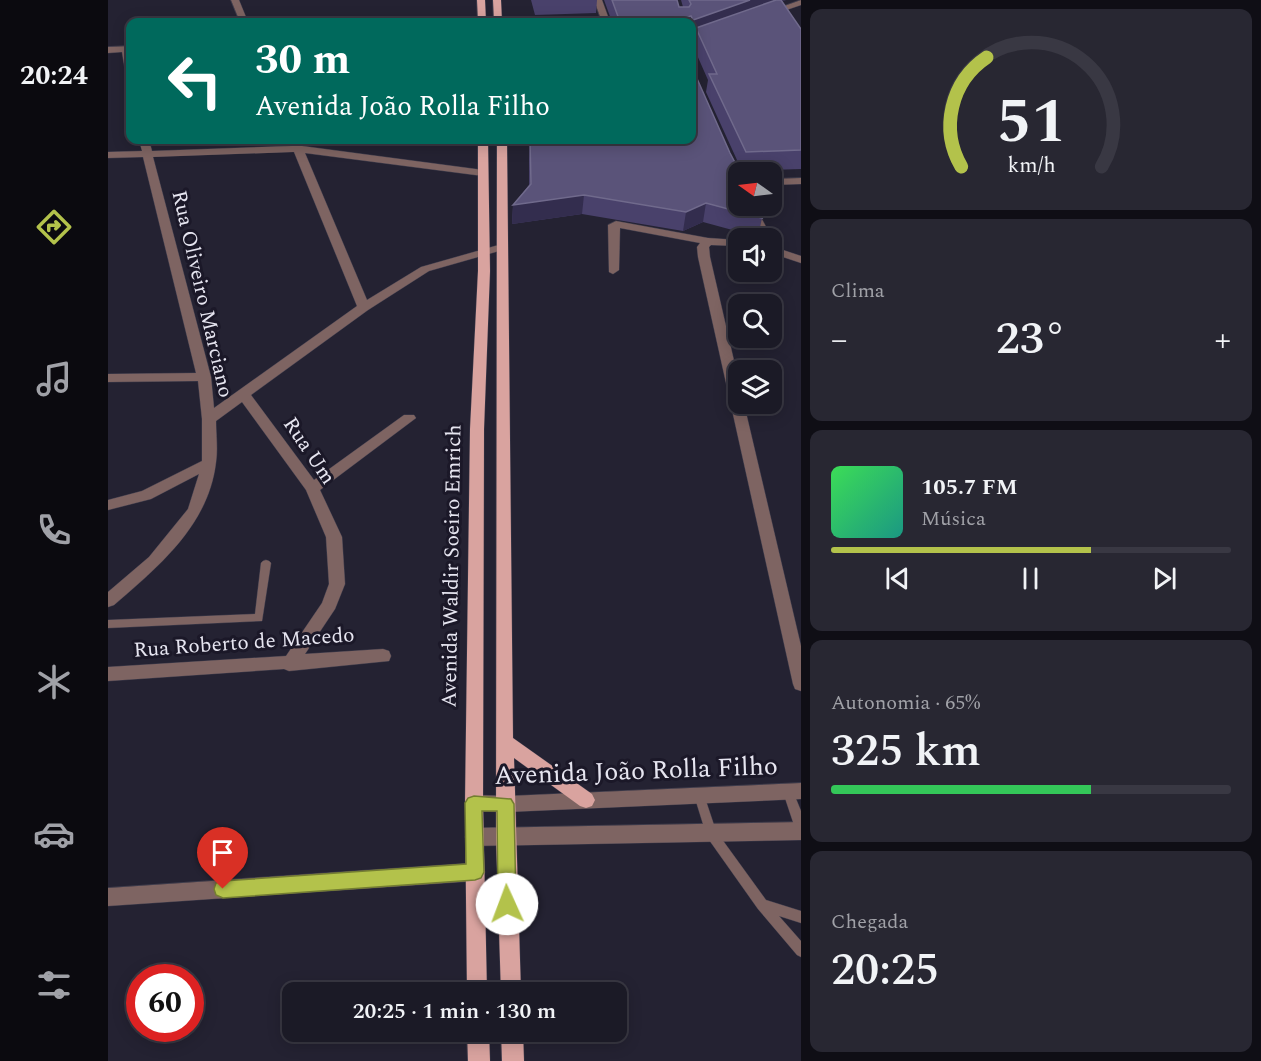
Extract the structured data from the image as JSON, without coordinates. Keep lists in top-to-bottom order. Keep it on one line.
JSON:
{"streets":{"main road":["Avenida Waldir Soeiro Emrich"],"street":["Rua Oliveiro Marciano","Rua Um","Rua Roberto de Macedo","Avenida João Rolla Filho"]},"crossings":[["Rua Um","Rua Roberto de Macedo"],["Avenida Waldir Soeiro Emrich","Avenida João Rolla Filho"]],"north":"left","page":{"tabs":"20:24","turn":["30 m","Avenida João Rolla Filho"],"tile":["Clima",["Autonomia · 65%","325 km"],["Chegada","20:25"]],"heat":["−","23°","+"],"song":["105.7 FM","Música"],"limit":"60","trip":"20:25 · 1 min · 130 m","gauge":["51","km/h"]}}
